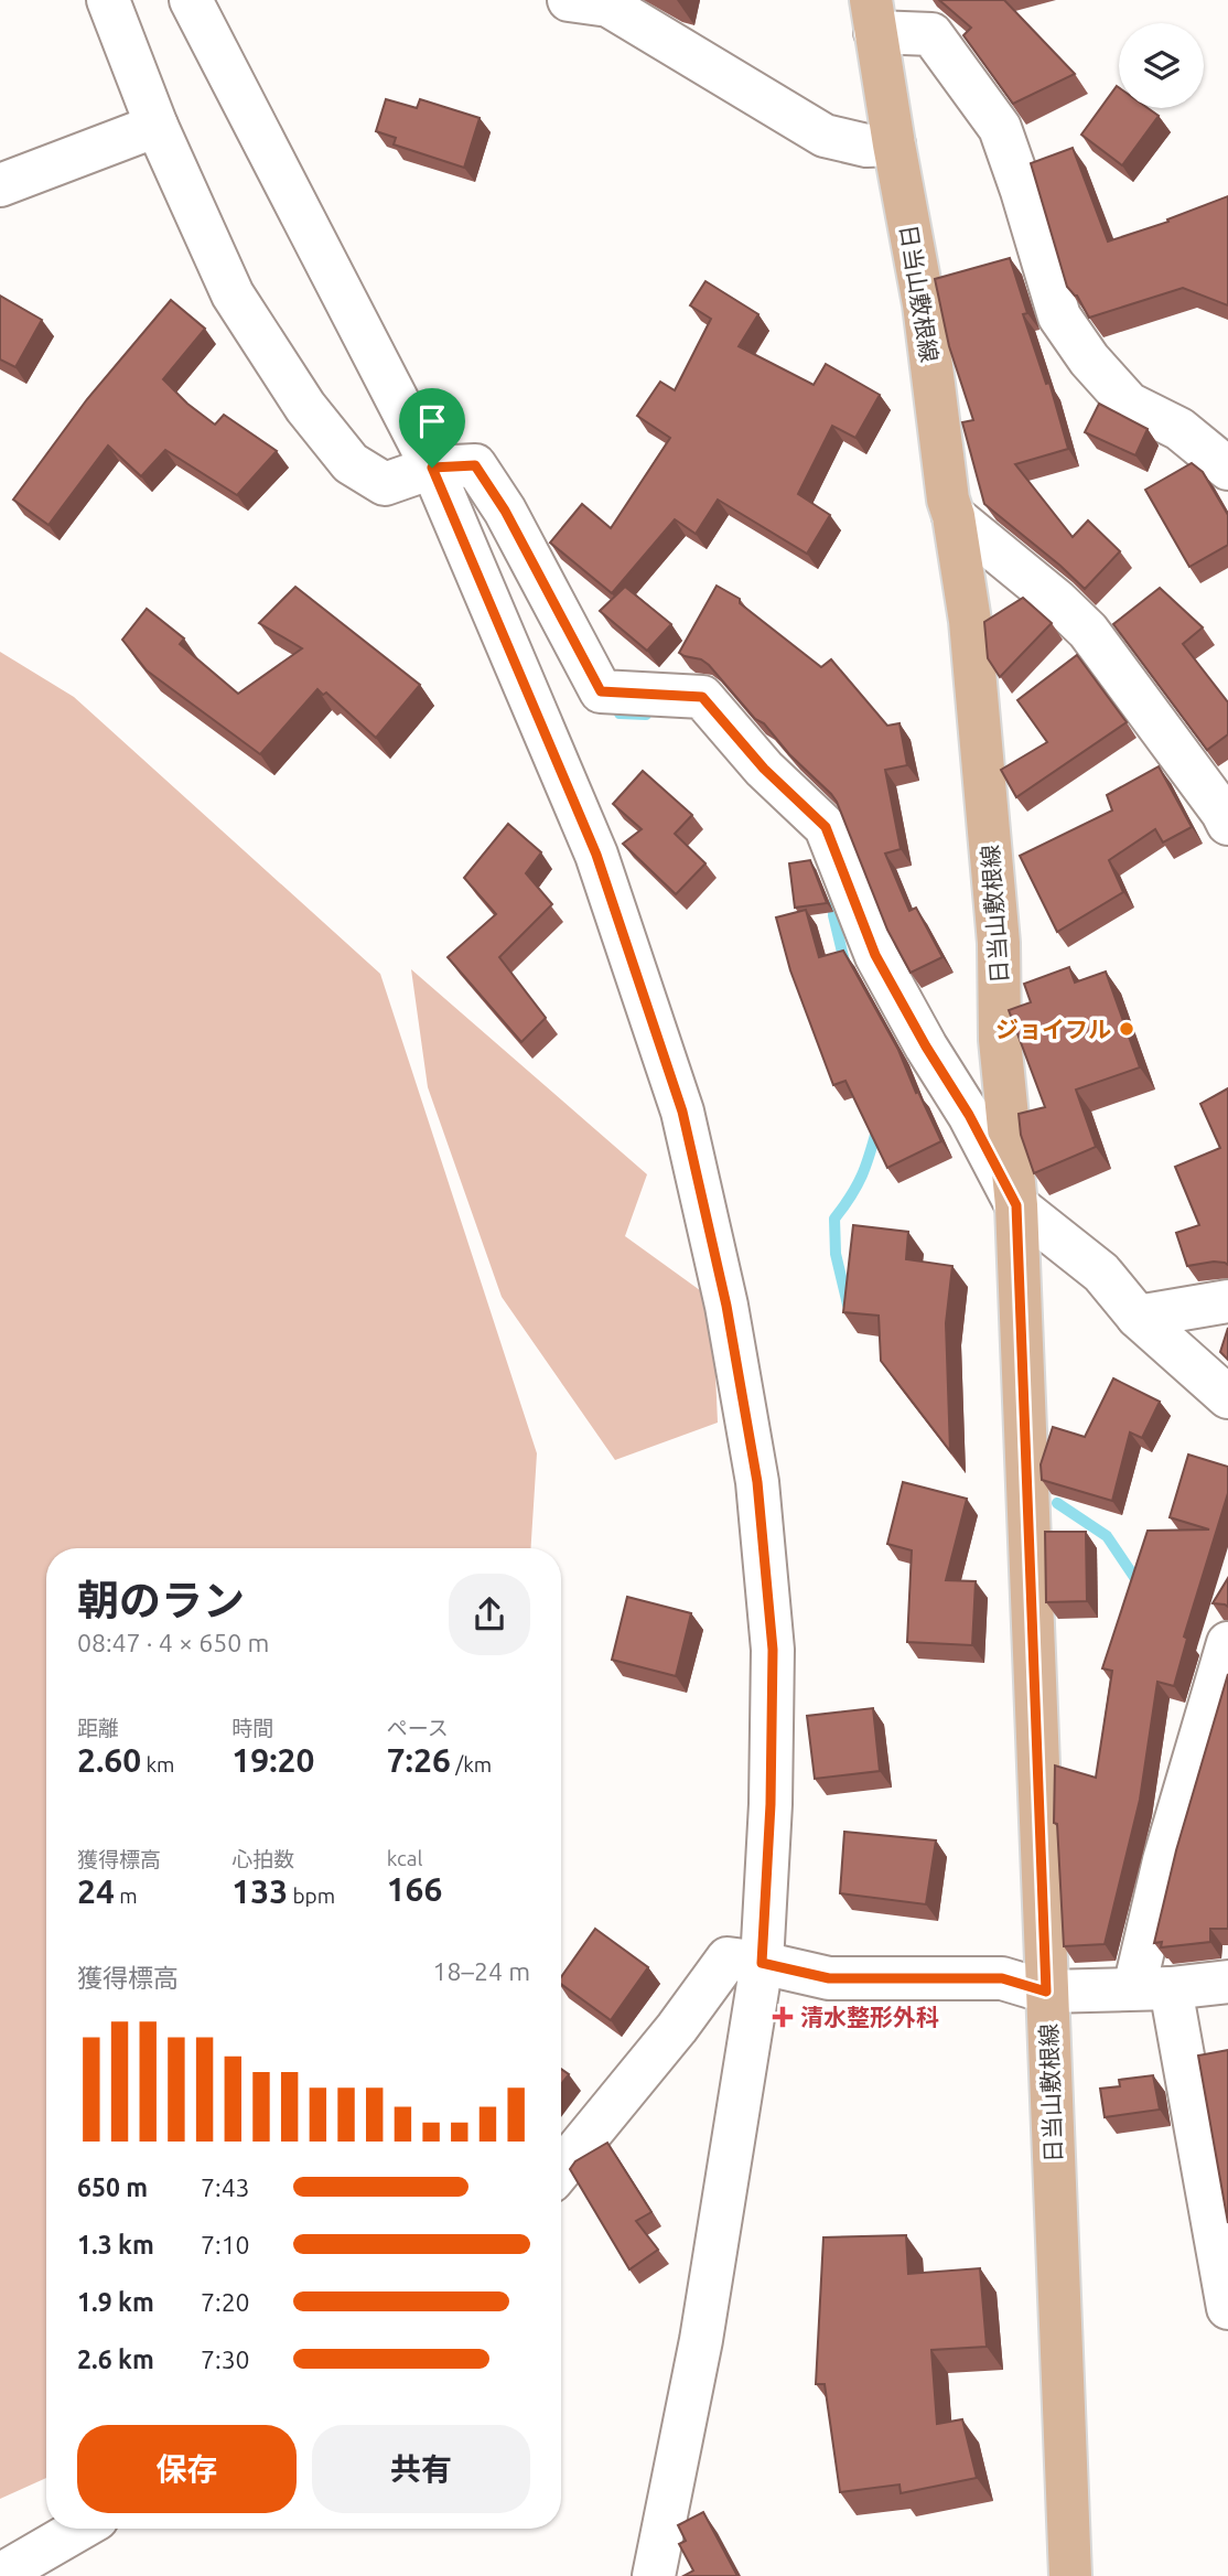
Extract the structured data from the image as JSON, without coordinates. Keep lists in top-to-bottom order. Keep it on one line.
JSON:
{"streets":{"main road":["日当山敷根線"]},"places":{"other":["ジョイフル"],"health":["清水整形外科"]},"page":{"heading":["朝のラン","08:47 · 4 × 650 m"],"stats":[["距離","2.60 km"],["時間","19:20"],["ペース","7:26 /km"],["獲得標高","24 m"],["心拍数","133 bpm"],["kcal","166"]],"chart":["獲得標高","18–24 m"],"list":[{"name":"650 m","note":"7:43"},{"name":"1.3 km","note":"7:10"},{"name":"1.9 km","note":"7:20"},{"name":"2.6 km","note":"7:30"}],"buttons":["保存","共有"]}}
